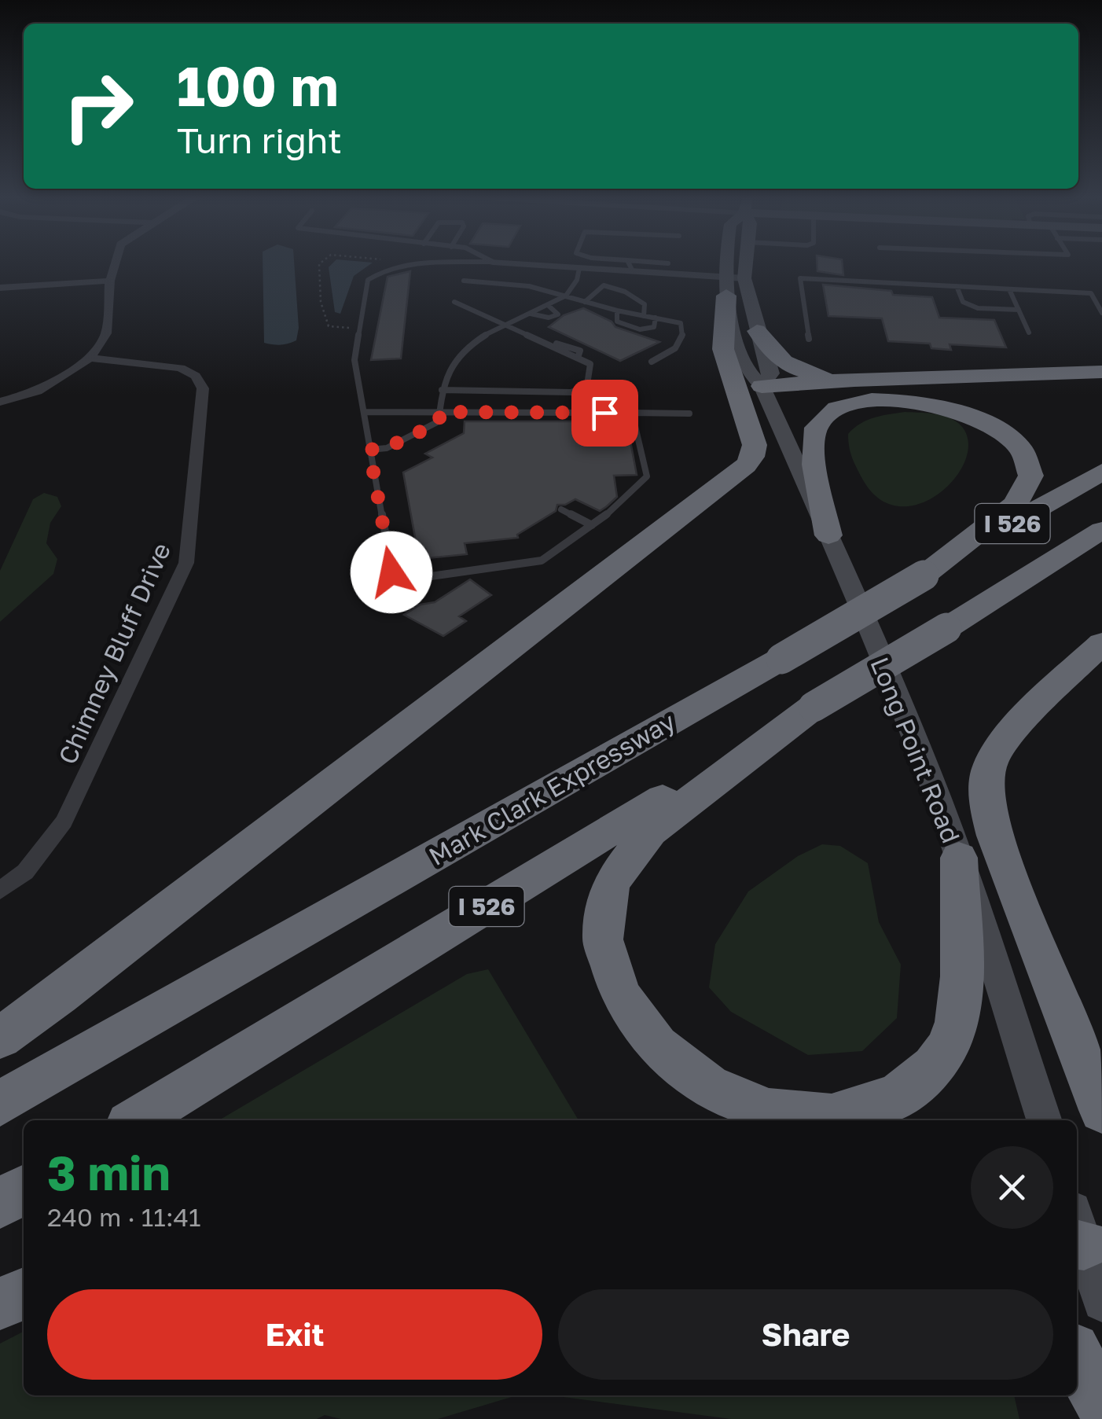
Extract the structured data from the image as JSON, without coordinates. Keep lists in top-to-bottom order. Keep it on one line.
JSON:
{"streets":{"highway":["I 526","Mark Clark Expressway"],"main road":["Long Point Road"],"street":["Chimney Bluff Drive"]},"page":{"turn":["100 m","Turn right"],"heading":["3 min","240 m · 11:41"],"buttons":["Exit","Share"]}}
